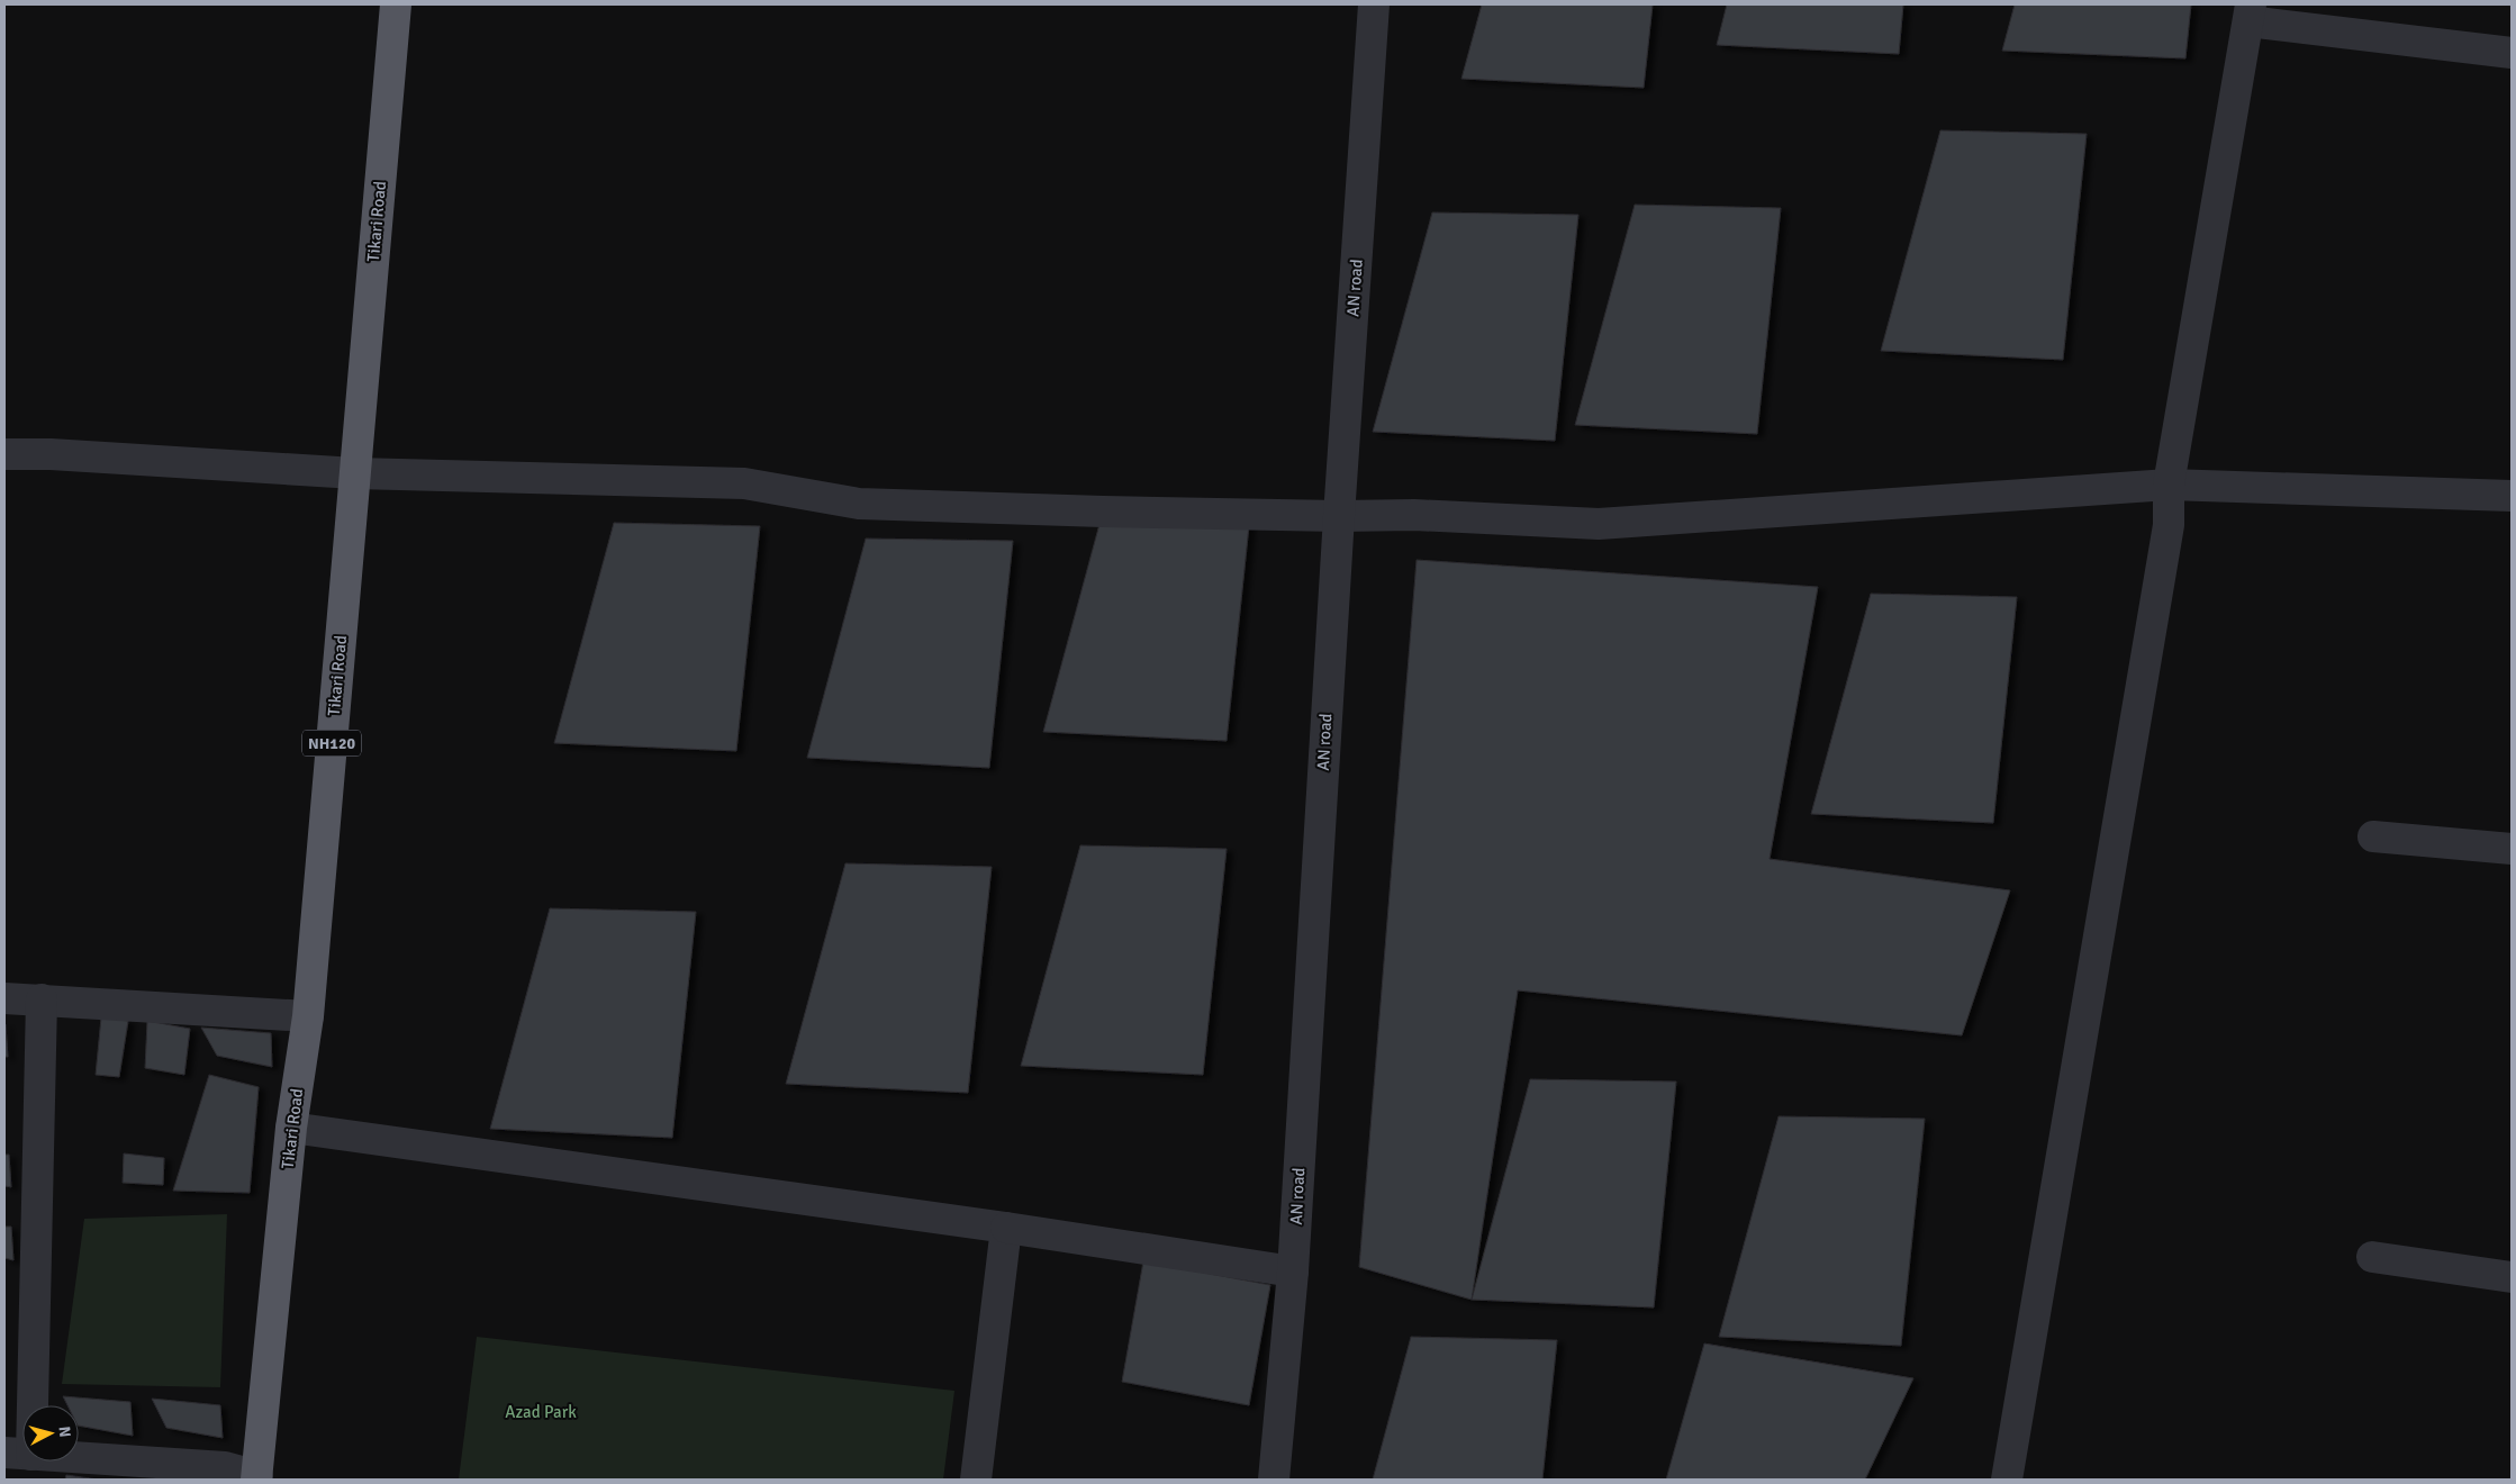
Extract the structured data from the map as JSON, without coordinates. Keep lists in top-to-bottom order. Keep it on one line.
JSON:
{"streets":{"highway":["Tikari Road","NH120"],"street":["AN road"]},"parks":["Azad Park"],"north":"right"}
